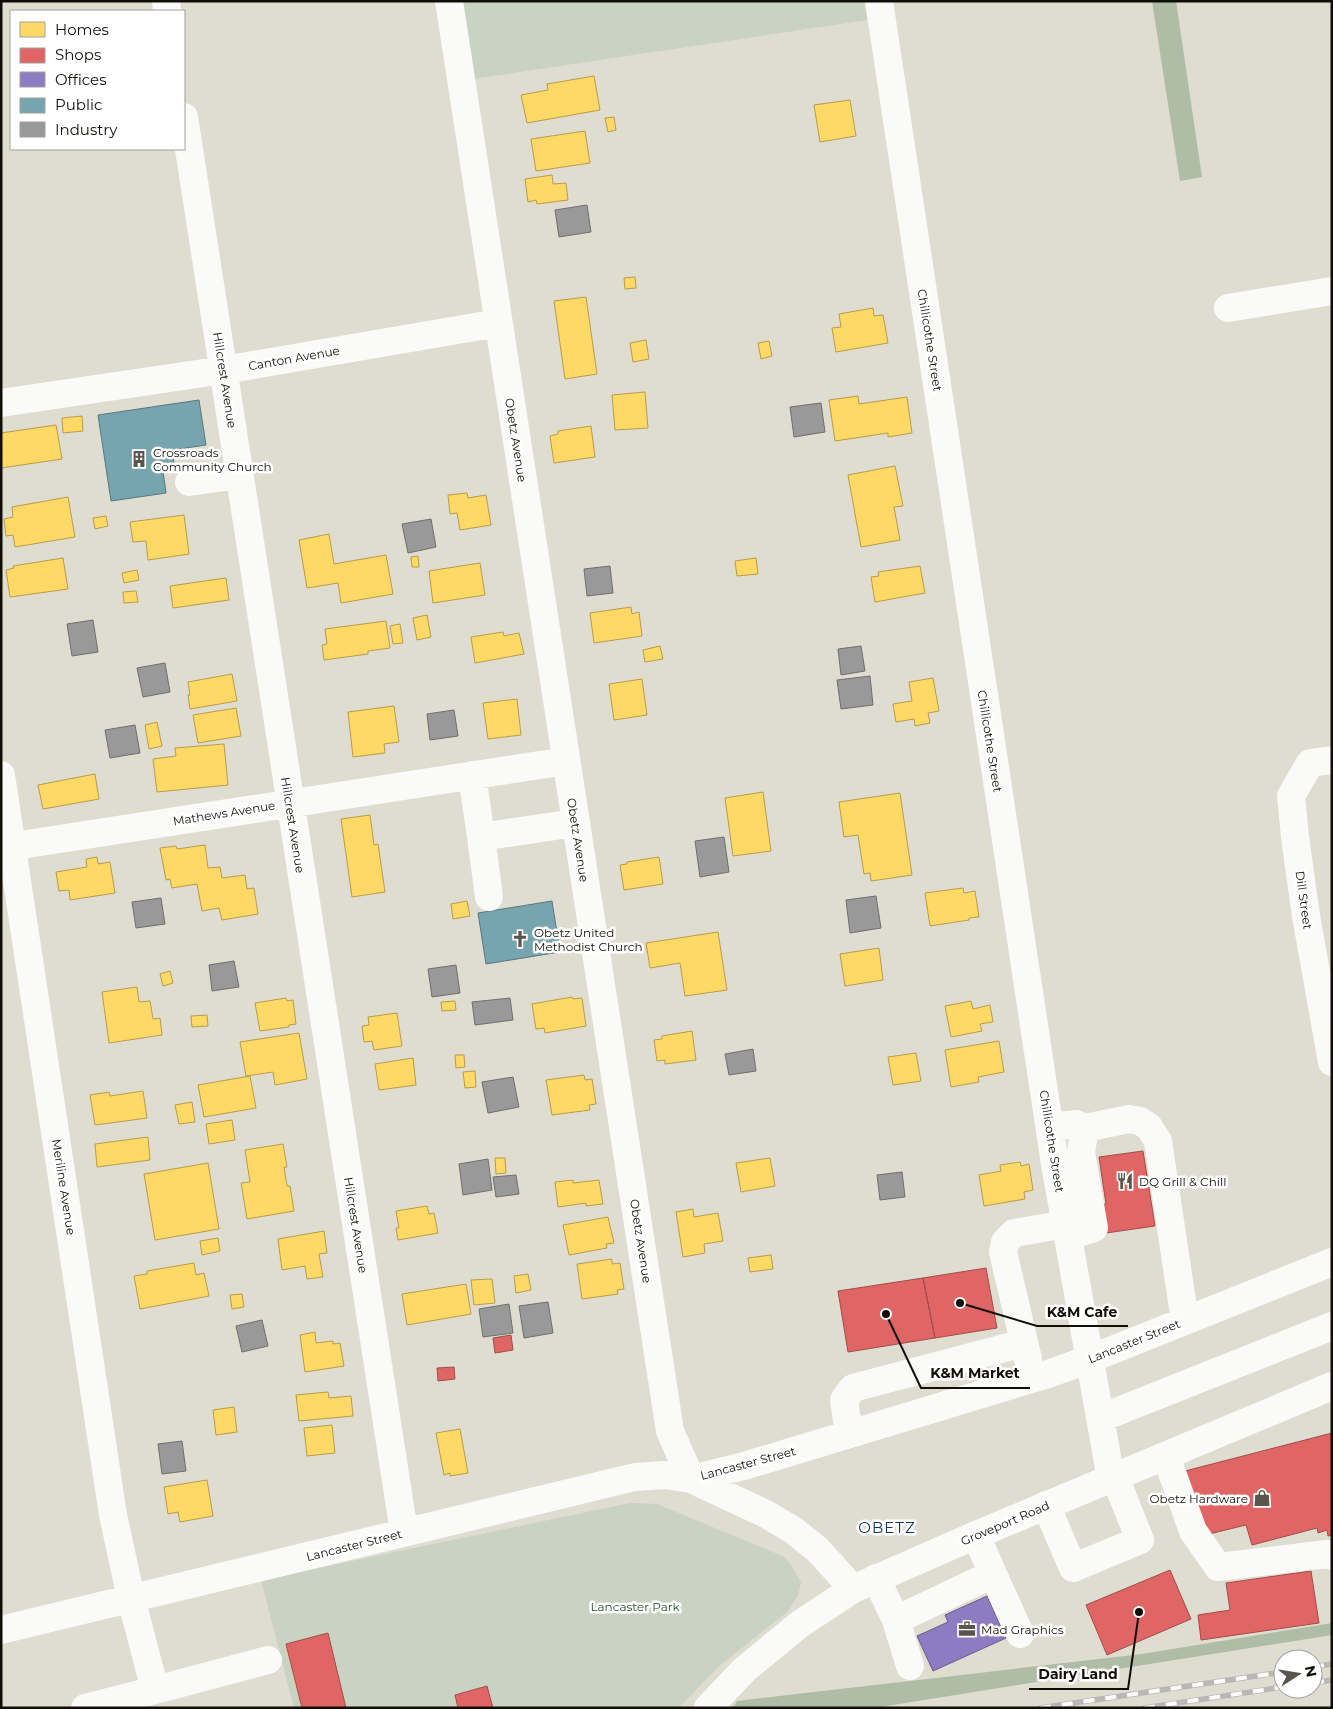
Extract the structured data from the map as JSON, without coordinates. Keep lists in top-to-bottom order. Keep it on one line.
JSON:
{"streets":{"street":["Chillicothe Street","Canton Avenue","Hillcrest Avenue","Obetz Avenue","Mathews Avenue","Dill Street","Meriline Avenue","Lancaster Street","Groveport Road"]},"crossings":[["Chillicothe Street","Lancaster Street"],["Chillicothe Street","Groveport Road"],["Canton Avenue","Hillcrest Avenue"],["Canton Avenue","Obetz Avenue"],["Hillcrest Avenue","Mathews Avenue"],["Hillcrest Avenue","Lancaster Street"],["Obetz Avenue","Mathews Avenue"],["Obetz Avenue","Lancaster Street"],["Mathews Avenue","Meriline Avenue"],["Meriline Avenue","Lancaster Street"]],"districts":["OBETZ"],"parks":["Lancaster Park"],"places":{"building":["Crossroads Community Church"],"church":["Obetz United Methodist Church"],"restaurant":["DQ Grill & Chill"],"other":["K&M Cafe","K&M Market","Dairy Land"],"shop":["Obetz Hardware"],"office":["Mad Graphics"]},"legend":["Homes","Shops","Offices","Public","Industry"],"north":"right"}
